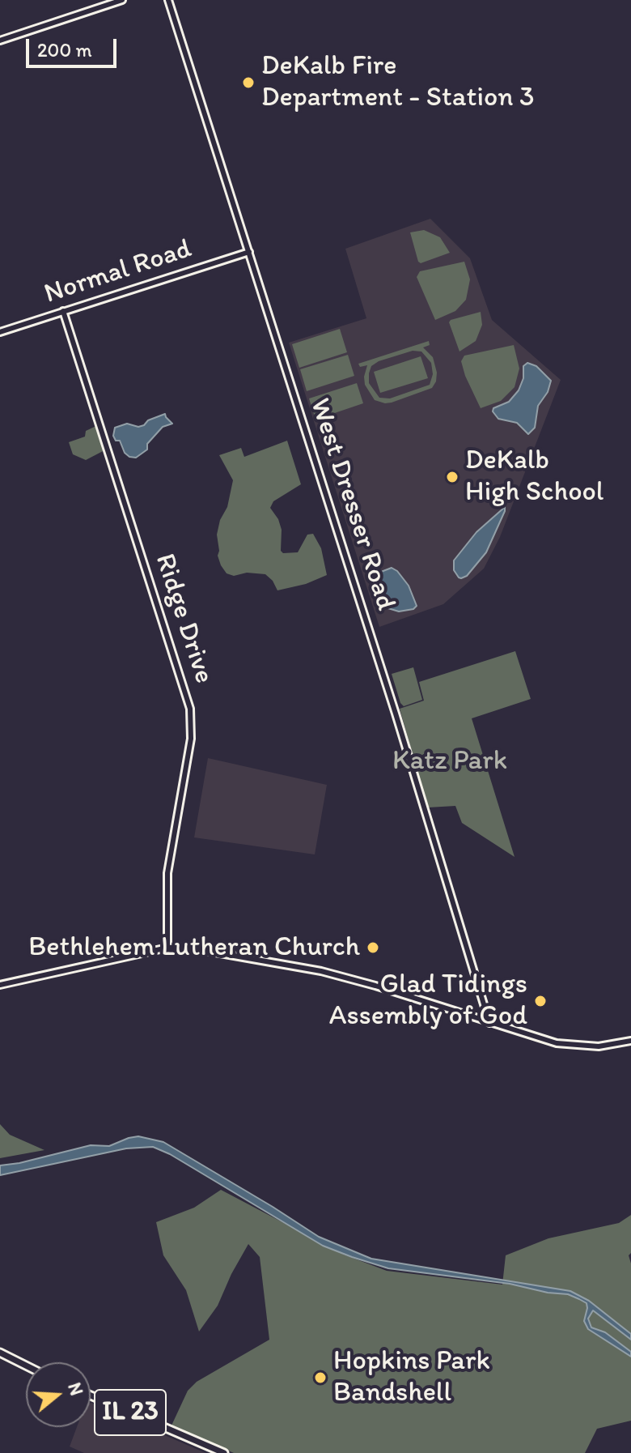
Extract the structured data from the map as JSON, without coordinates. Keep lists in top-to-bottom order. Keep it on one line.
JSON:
{"streets":{"main road":["IL 23"],"street":["Normal Road","West Dresser Road","Ridge Drive"]},"crossings":[["Normal Road","West Dresser Road"],["Normal Road","Ridge Drive"]],"parks":["Katz Park"],"places":["DeKalb Fire Department - Station 3","DeKalb High School","Bethlehem Lutheran Church","Glad Tidings Assembly of God","Hopkins Park Bandshell"],"scale_bar":"200 m","north":"right"}
